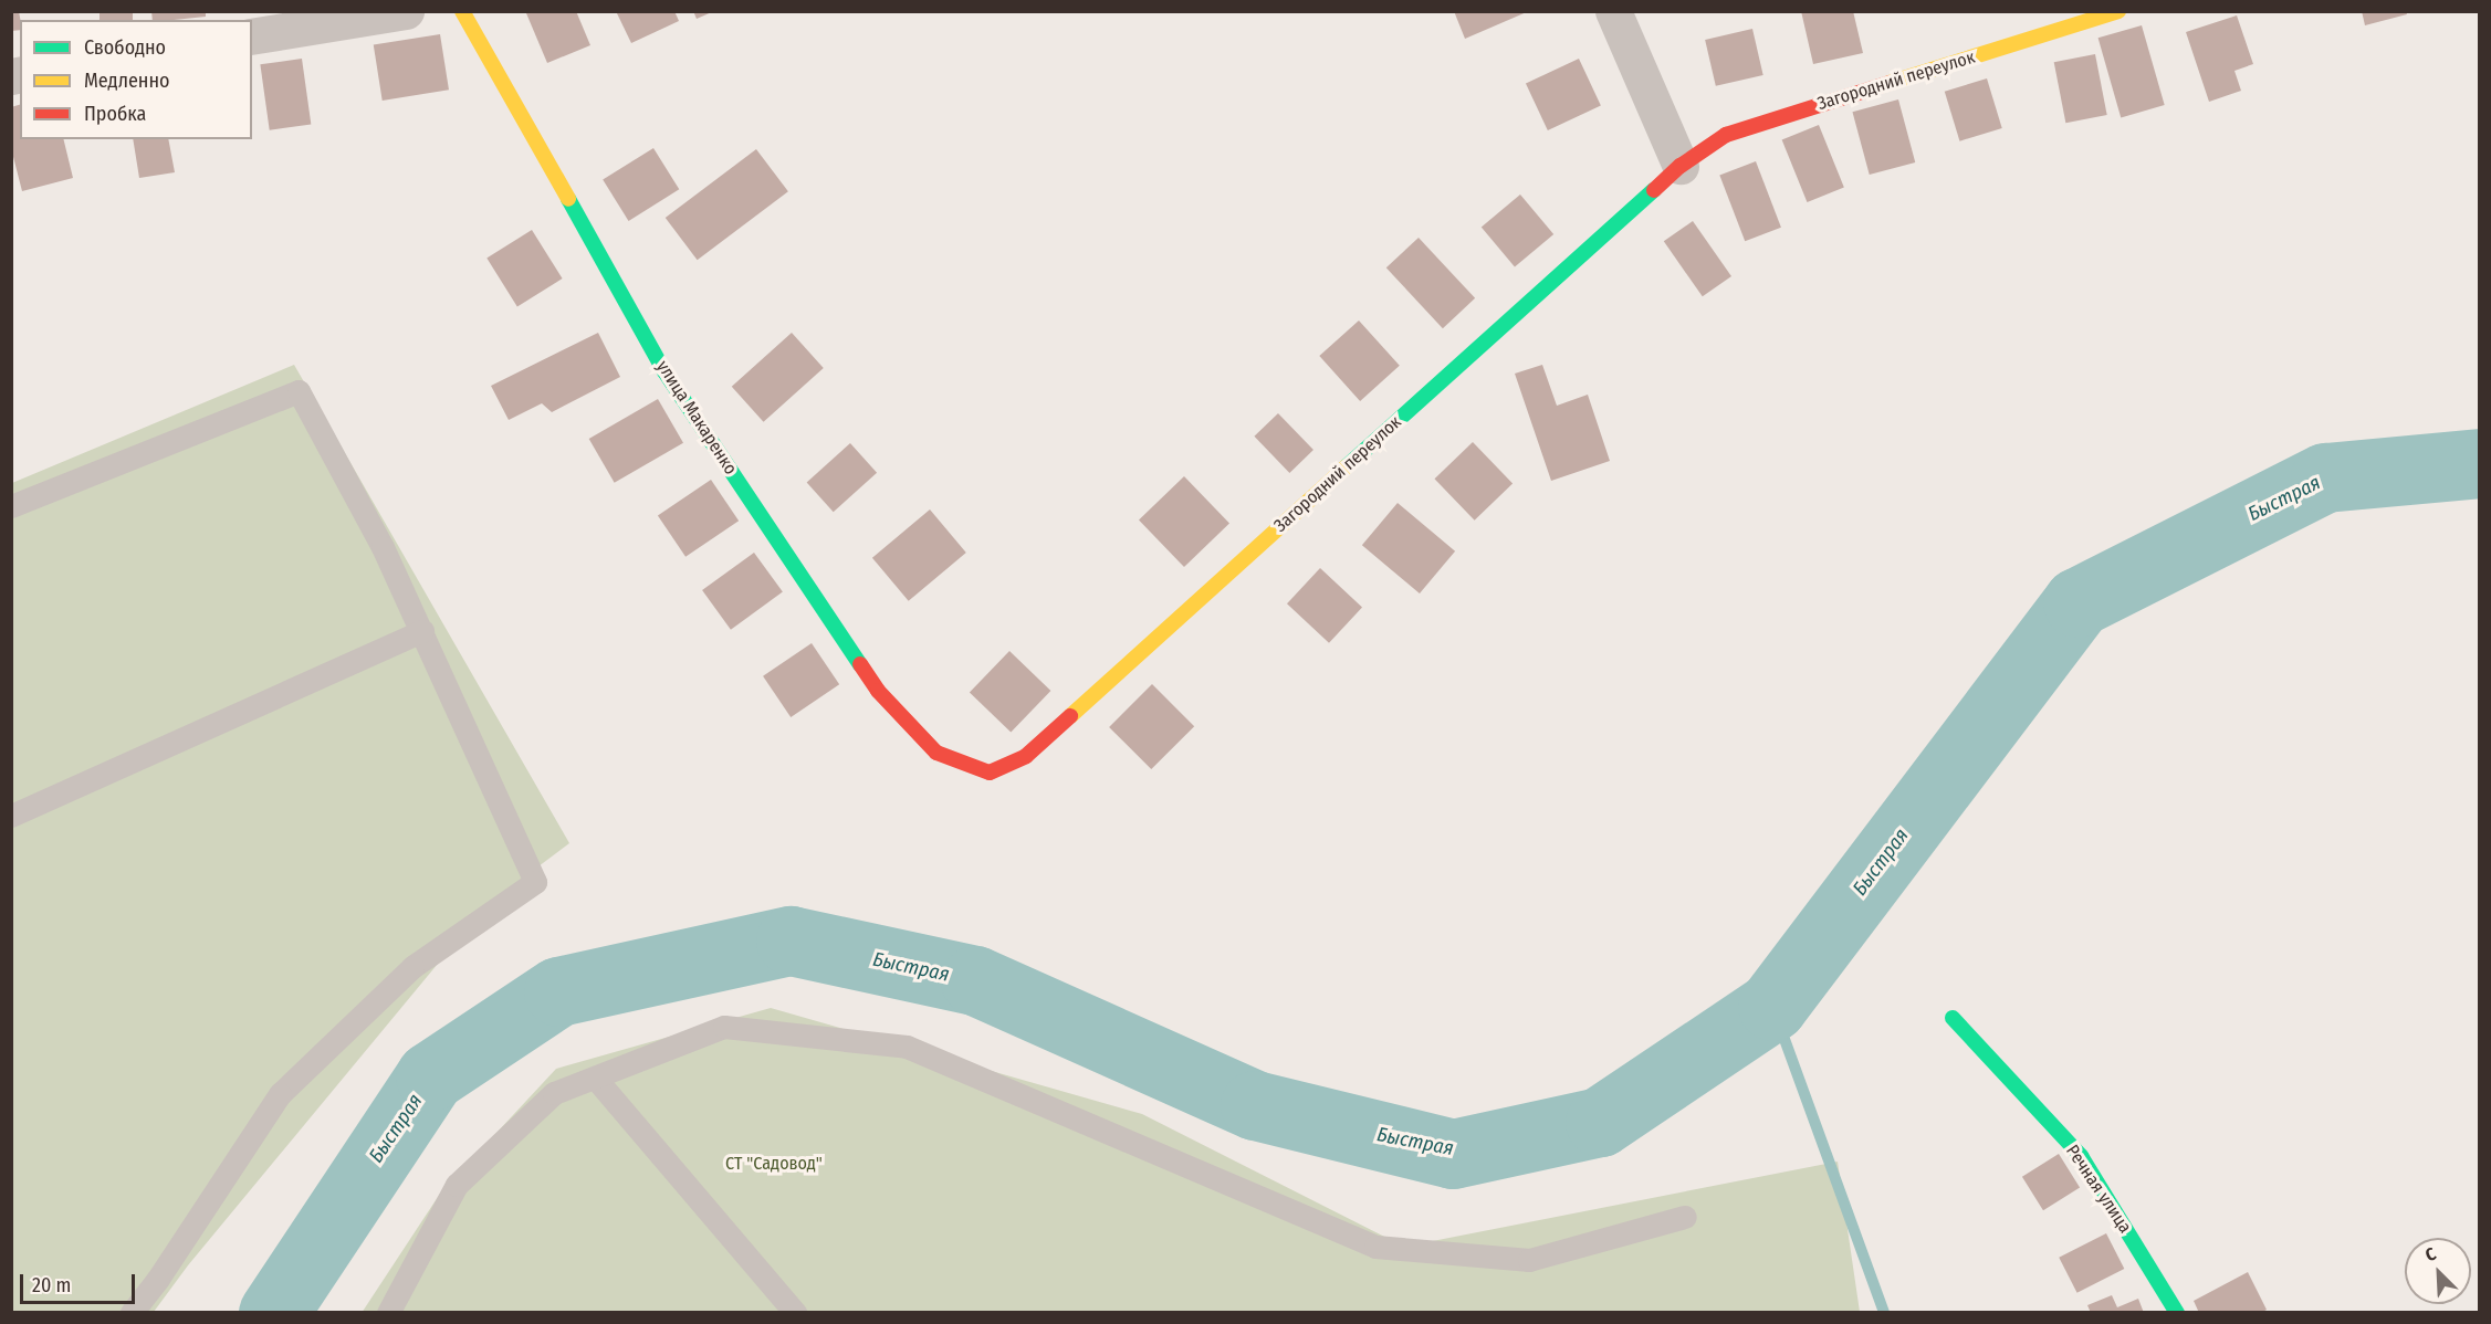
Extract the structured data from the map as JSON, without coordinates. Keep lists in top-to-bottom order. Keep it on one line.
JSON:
{"streets":{"street":["Загородний переулок","улица Макаренко","Речная улица"]},"crossings":[["Загородний переулок","улица Макаренко"]],"water":["Быстрая"],"parks":["СТ \"Садовод\""],"legend":["Свободно","Медленно","Пробка"],"scale_bar":"20 m","north":"top left"}
